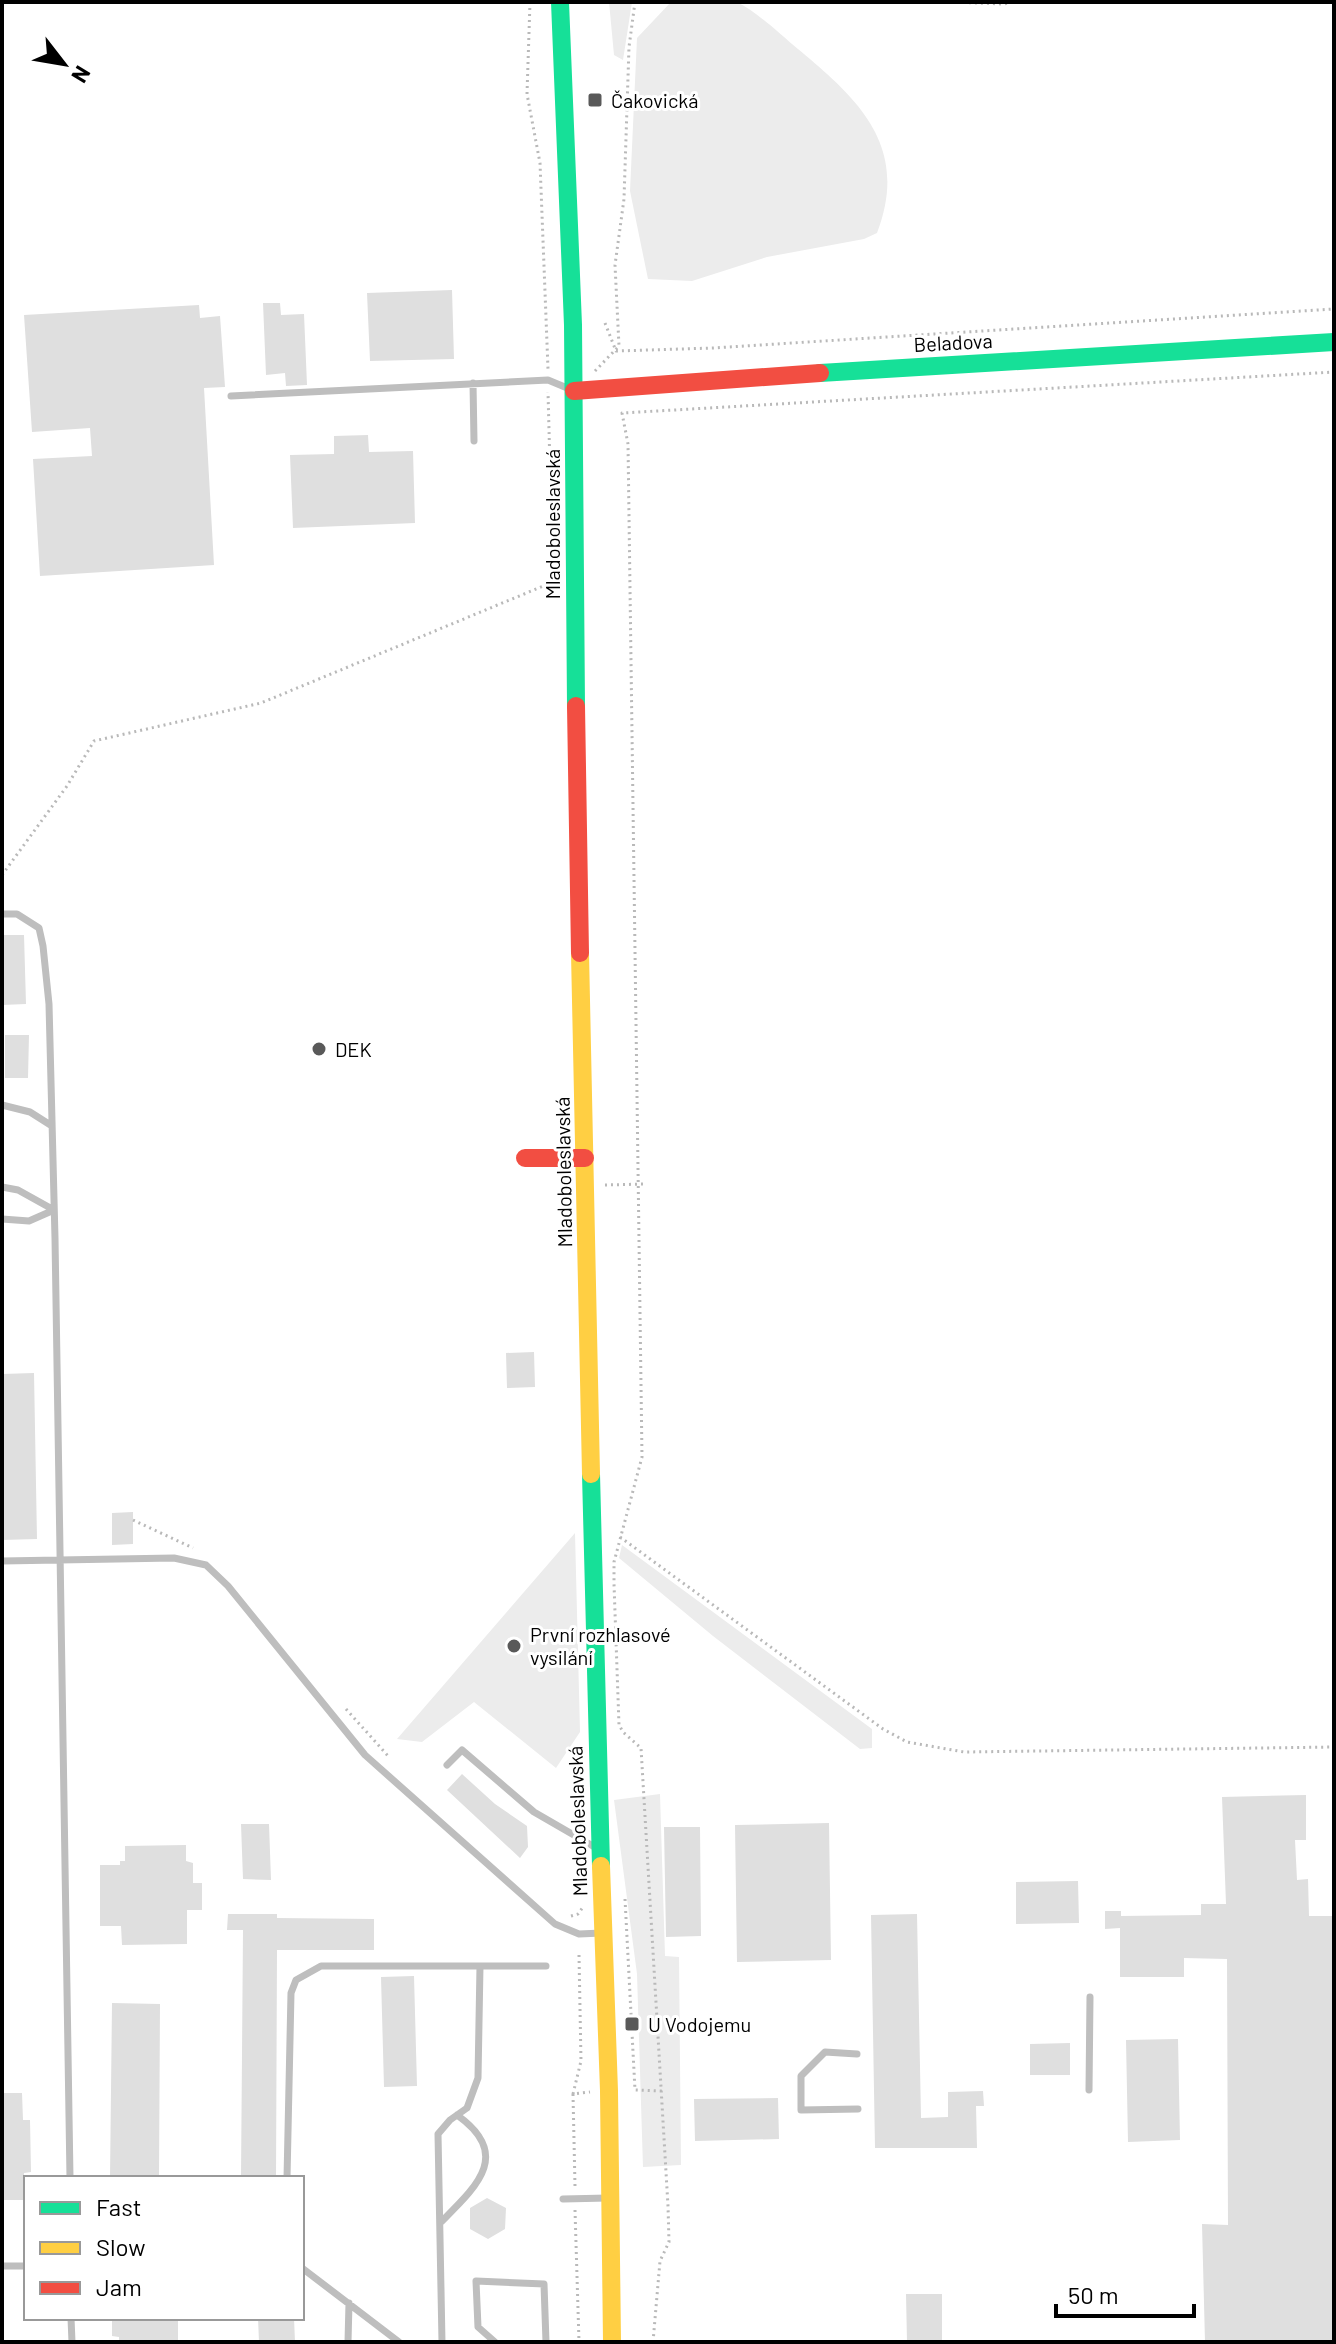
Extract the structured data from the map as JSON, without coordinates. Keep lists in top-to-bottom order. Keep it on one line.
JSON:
{"streets":{"main road":["Beladova","Mladoboleslavská"]},"crossings":[["Beladova","Mladoboleslavská"]],"places":{"transit":["Čakovická","U Vodojemu"],"other":["DEK","První rozhlasové vysilání"]},"legend":["Fast","Slow","Jam"],"scale_bar":"50 m","north":"bottom right"}
